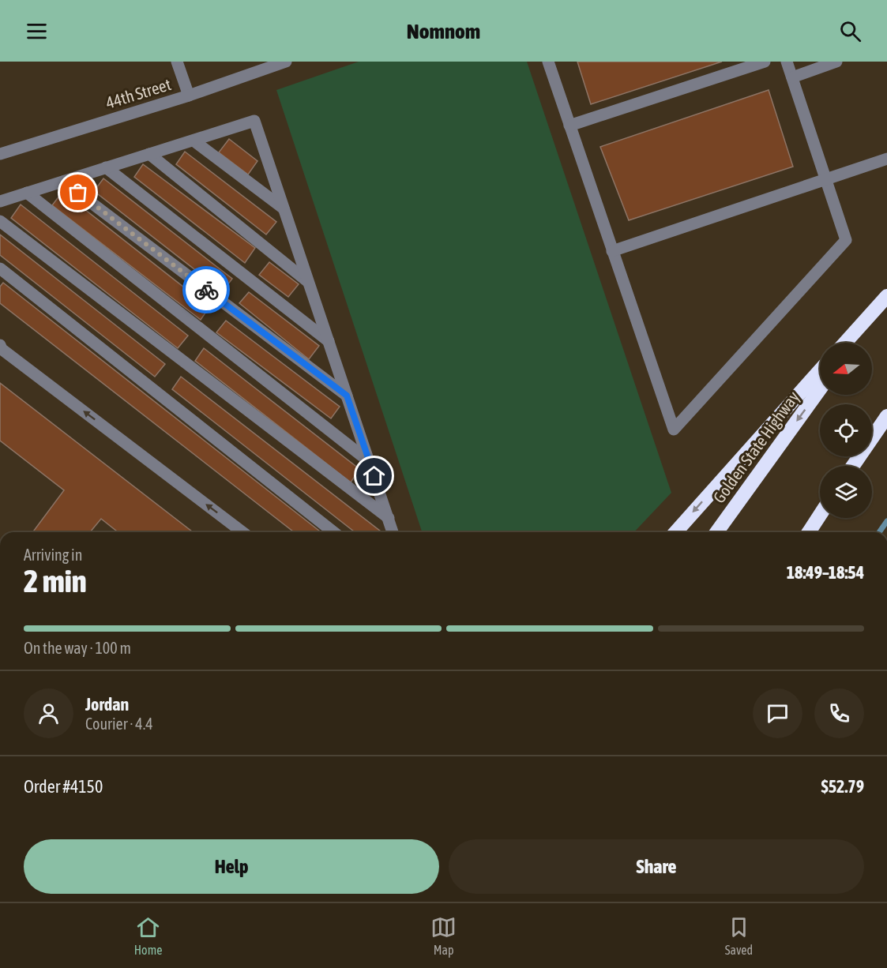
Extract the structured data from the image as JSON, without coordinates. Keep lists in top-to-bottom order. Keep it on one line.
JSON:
{"streets":{"highway":["Golden State Highway"],"street":["44th Street"]},"north":"left","page":{"header":"Nomnom","heading":["2 min","Arriving in","18:49–18:54"],"panel":["Jordan","Courier · 4.4","Order #4150","$52.79"],"bar":"On the way · 100 m","buttons":["Help","Share"],"tabs":["Home","Map","Saved"]}}
